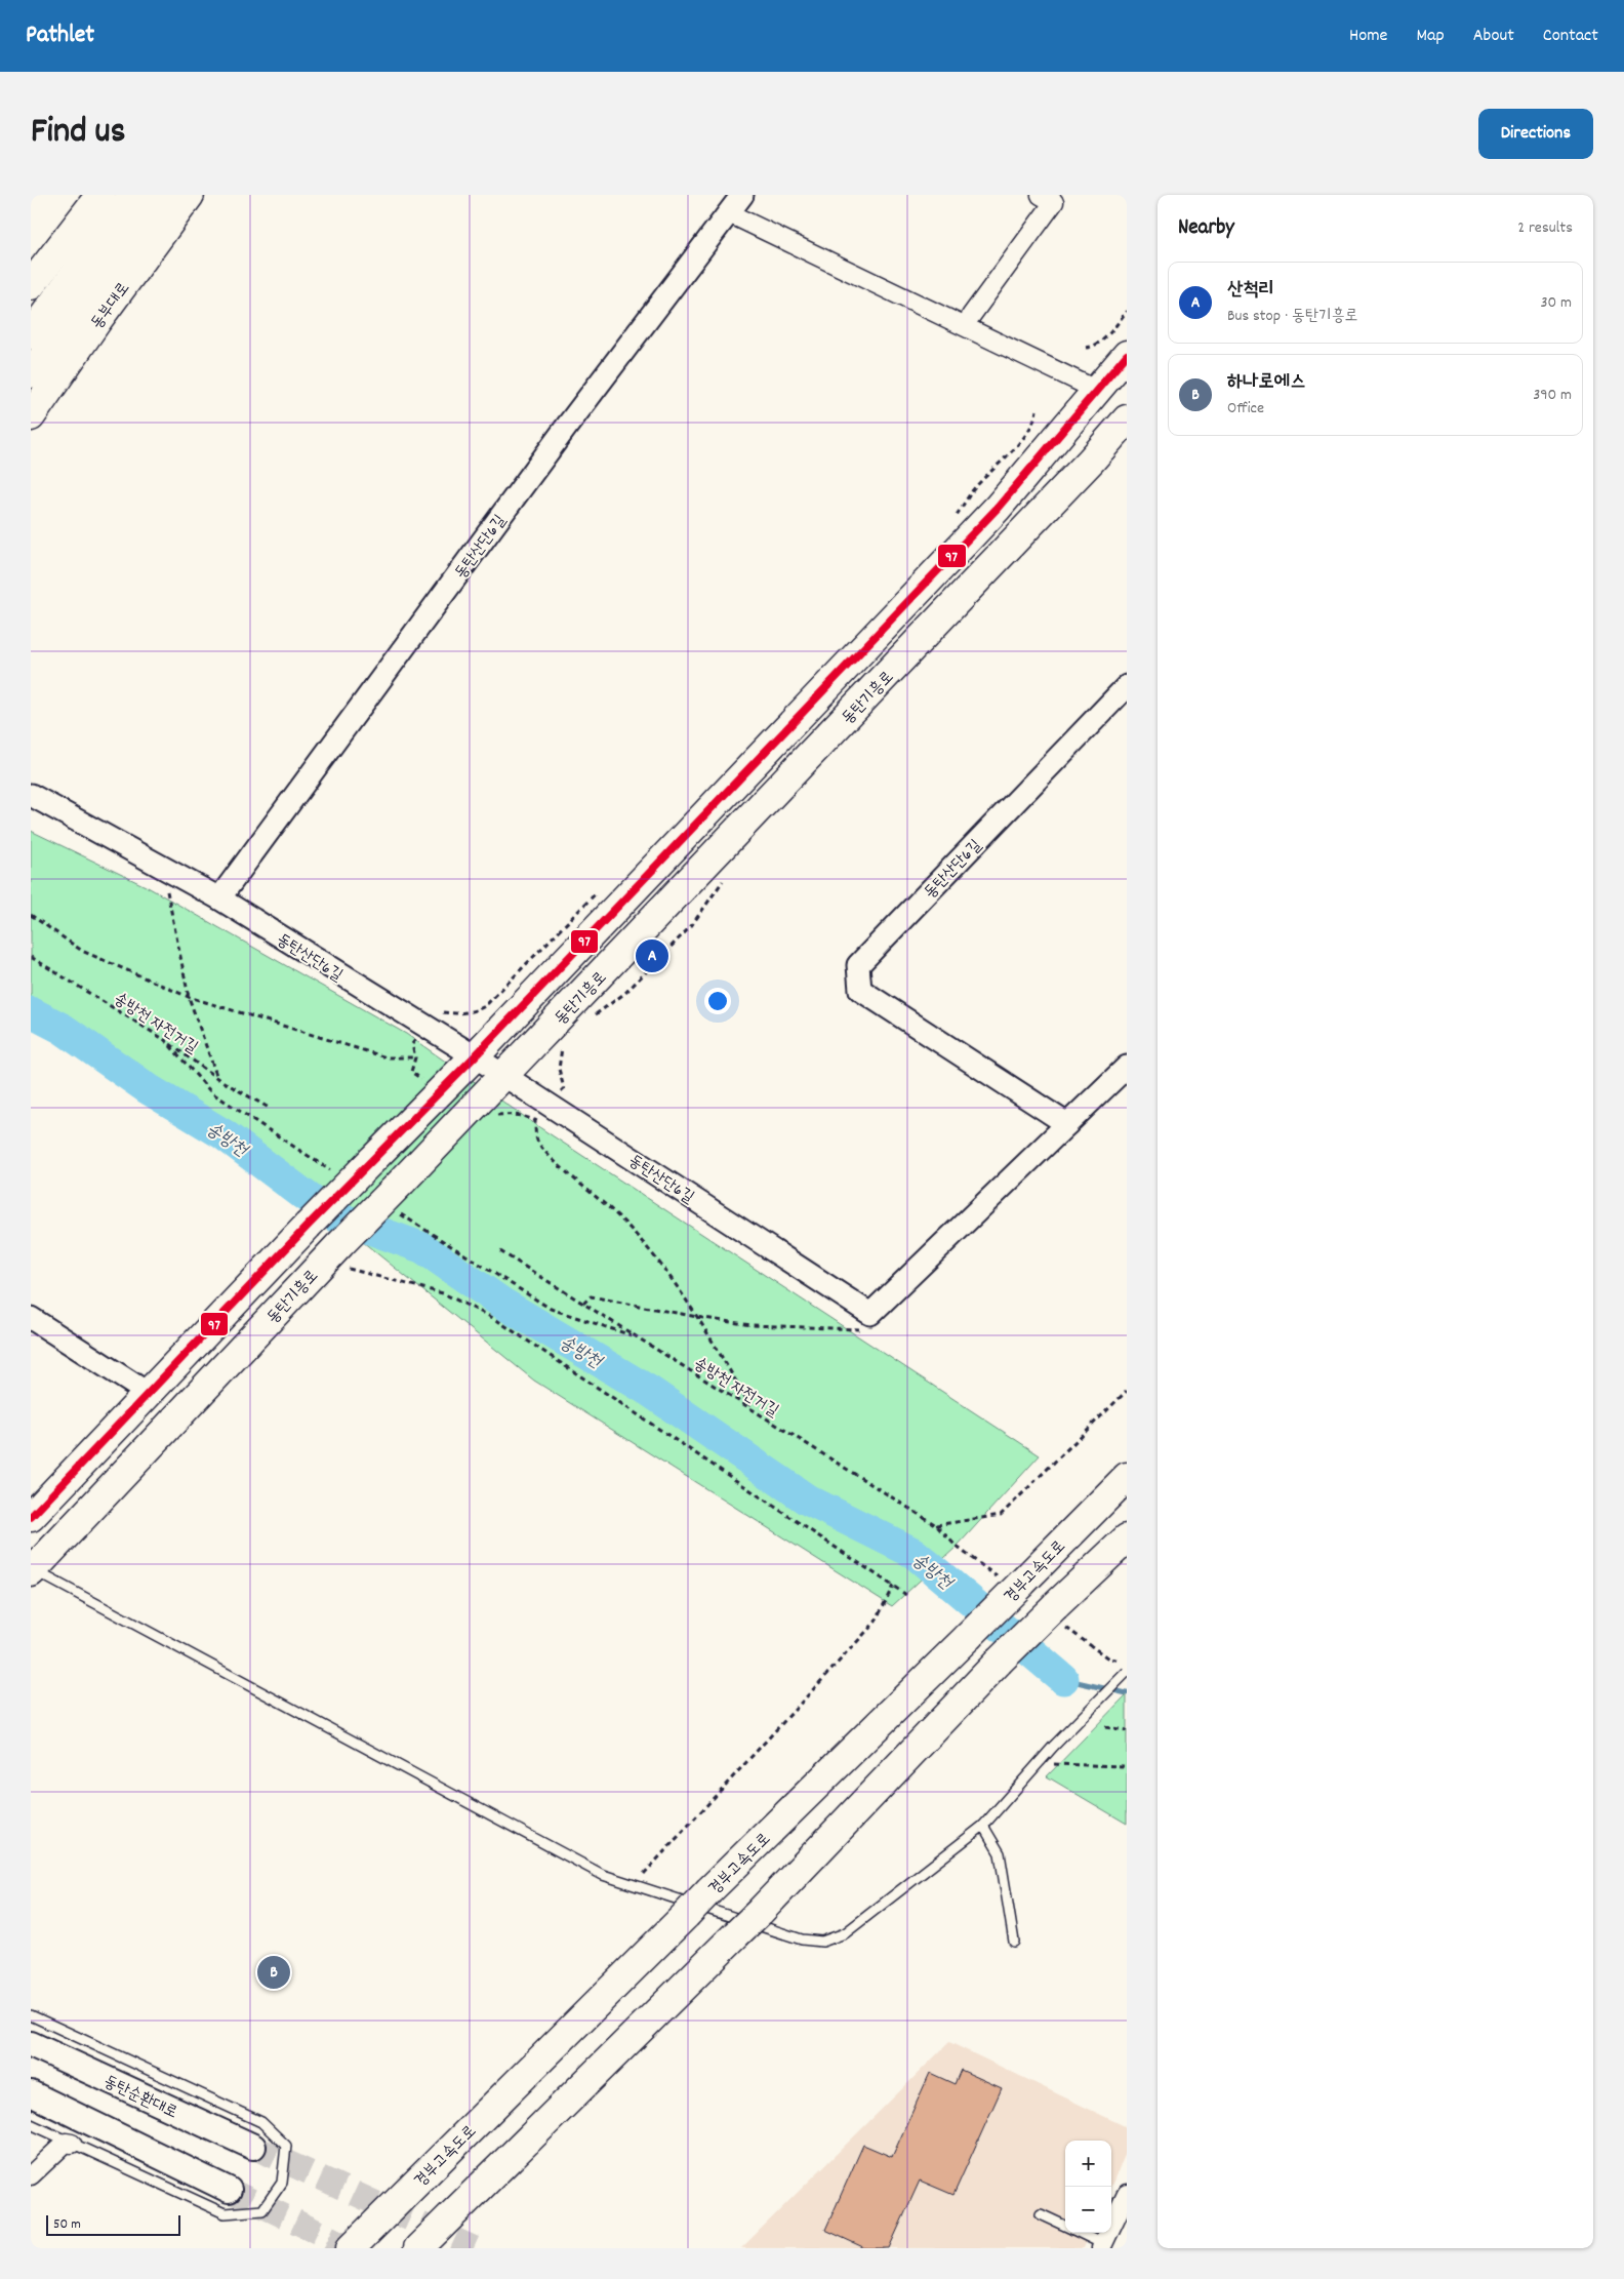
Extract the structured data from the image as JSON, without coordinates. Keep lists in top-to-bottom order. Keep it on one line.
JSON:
{"streets":{"main road":["동부대로","동탄기흥로","경부고속도로","동탄순환대로"],"street":["동탄산단6길"],"path":["송방천 자전거길"]},"crossings":[["동탄산단6길","동탄기흥로"]],"water":["송방천"],"lines":["transit line 97"],"scale_bar":"50 m","page":{"header":"Pathlet","nav":["Home","Map","About","Contact"],"title":"Find us","buttons":"Directions","heading":["Nearby","2 results"],"list":[{"mark":"A","name":"산척리","note":"Bus stop · 동탄기흥로","value":"30 m"},{"mark":"B","name":"하나로에스","note":"Office","value":"390 m"}],"pins":["A","B"],"map_buttons":["+","−"],"scale":"50 m"}}
